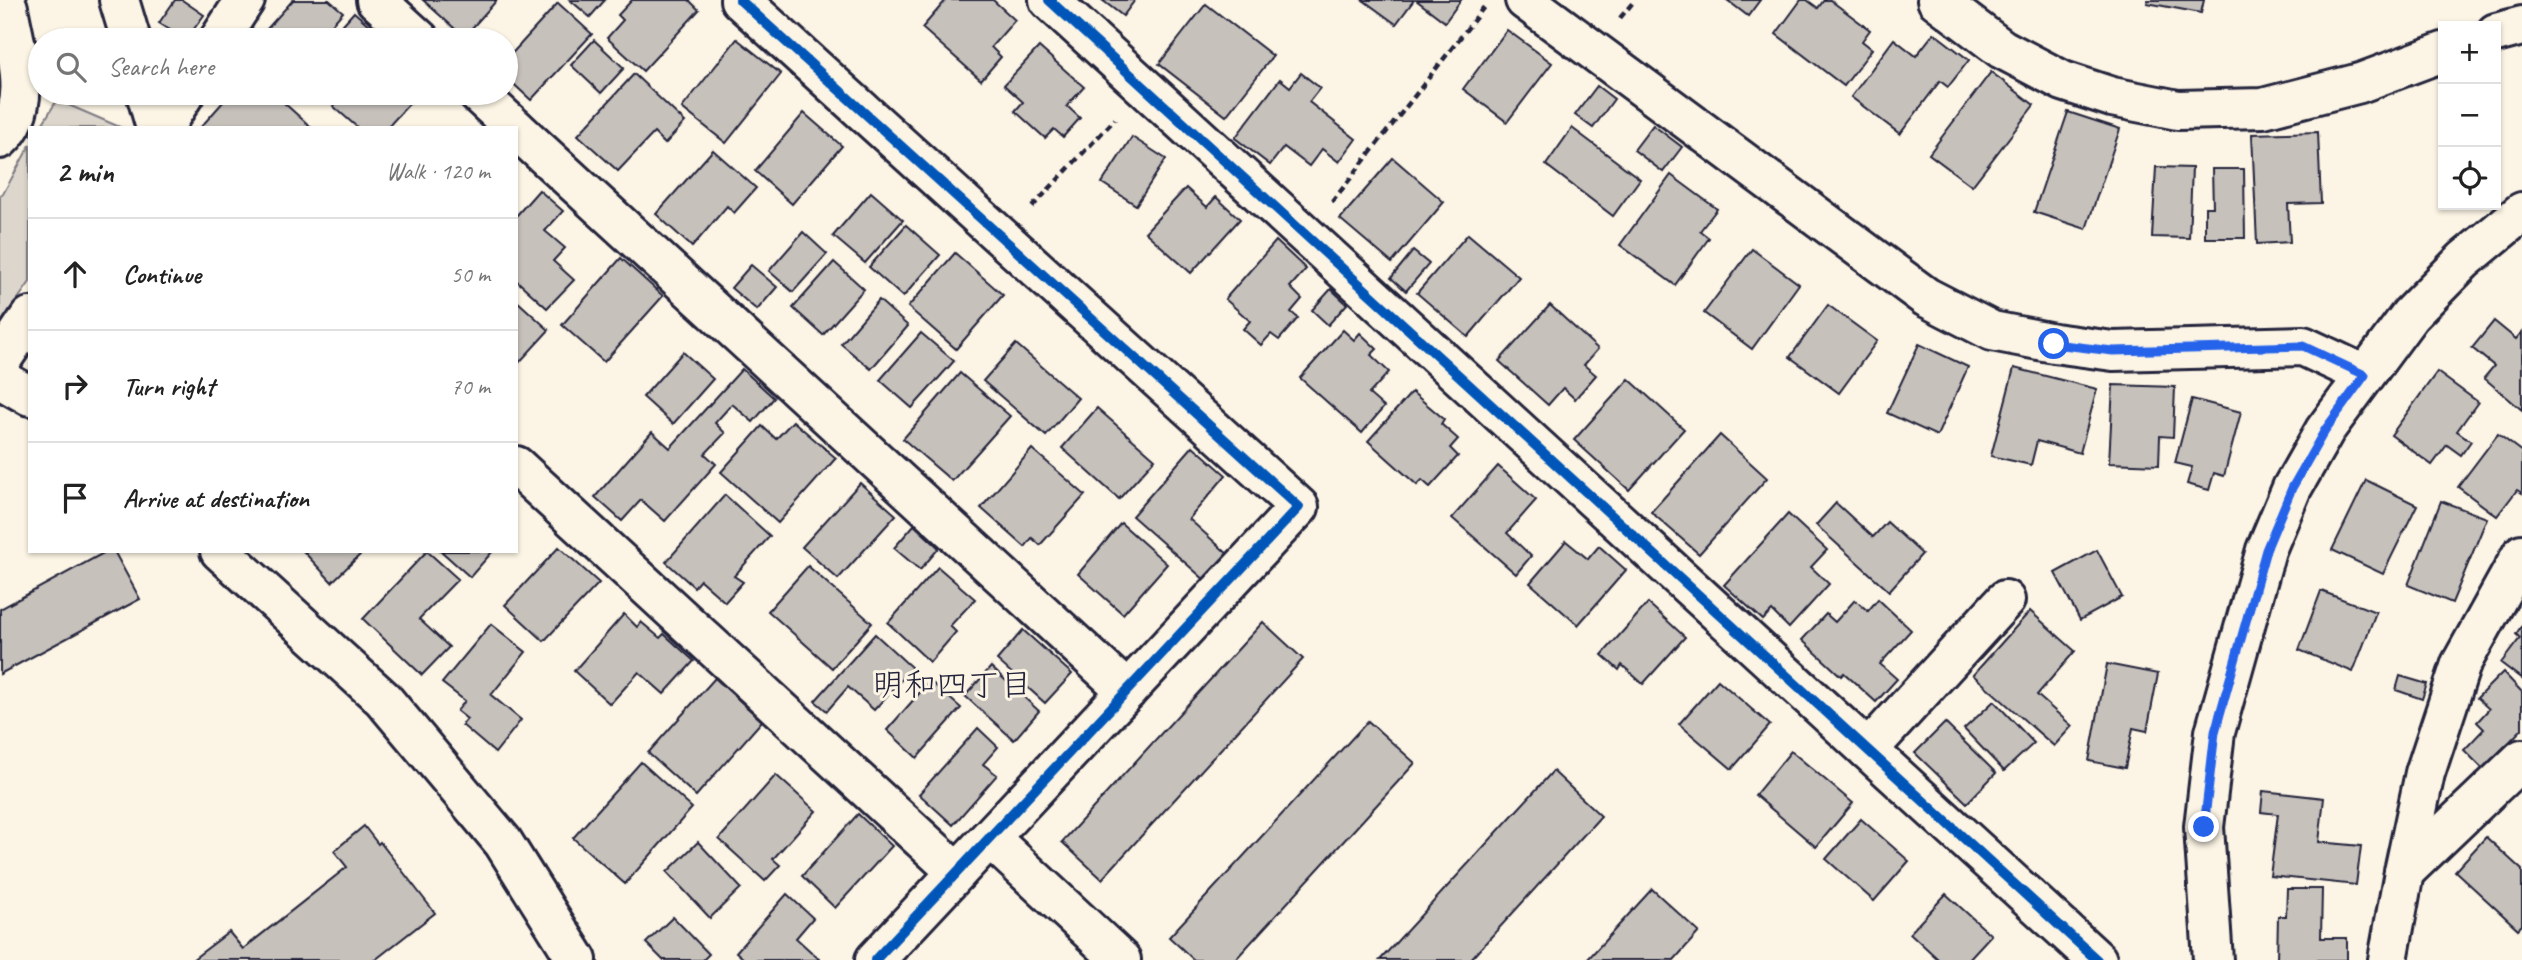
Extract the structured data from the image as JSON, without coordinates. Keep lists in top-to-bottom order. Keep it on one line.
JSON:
{"districts":["明和四丁目"],"page":{"map_buttons":["+","−"],"search":"Search here","heading":["2 min","Walk · 120 m"],"list":[["Continue","50 m"],["Turn right","70 m"],"Arrive at destination"]}}
